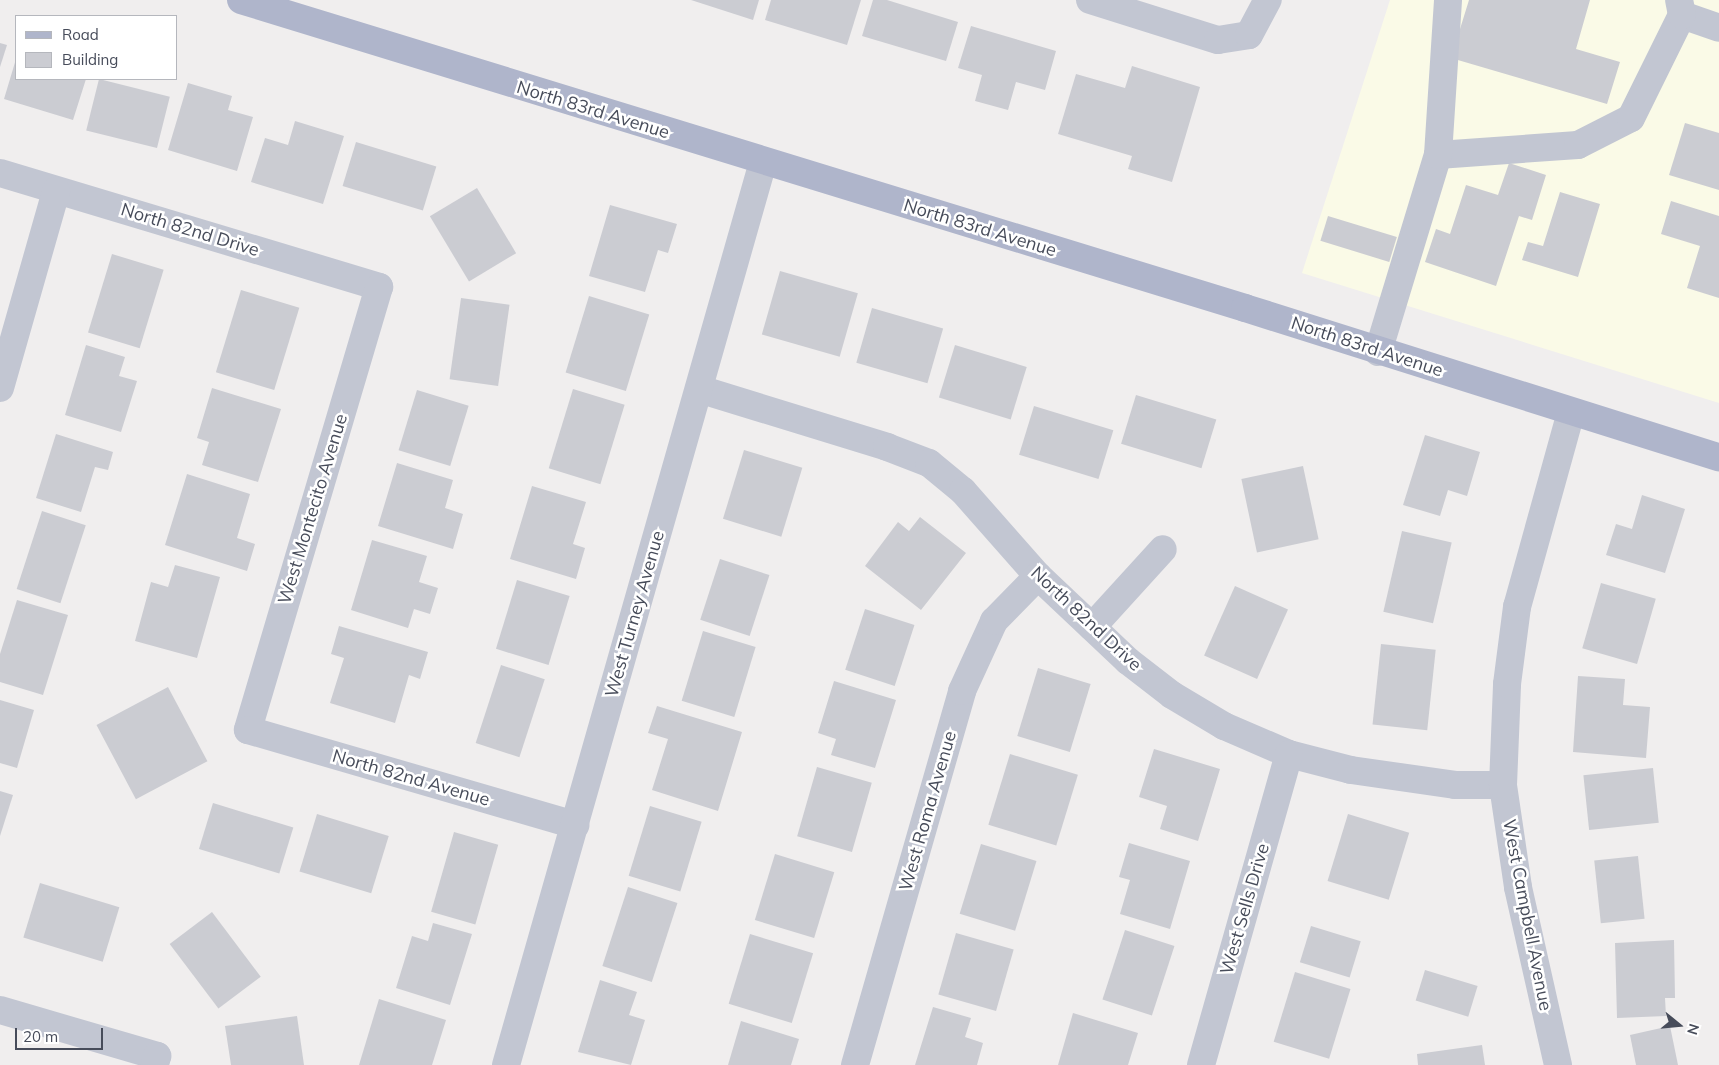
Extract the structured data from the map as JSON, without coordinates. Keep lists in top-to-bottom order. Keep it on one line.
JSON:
{"streets":{"main road":["North 83rd Avenue"],"street":["North 82nd Drive","West Montecito Avenue","West Turney Avenue","North 82nd Avenue","West Roma Avenue","West Sells Drive","West Campbell Avenue"]},"crossings":[["North 83rd Avenue","West Turney Avenue"],["North 83rd Avenue","West Campbell Avenue"],["North 82nd Drive","West Montecito Avenue"],["North 82nd Drive","West Turney Avenue"],["North 82nd Drive","West Roma Avenue"],["North 82nd Drive","West Sells Drive"],["North 82nd Drive","West Campbell Avenue"],["West Montecito Avenue","North 82nd Avenue"],["West Turney Avenue","North 82nd Avenue"]],"legend":["Road","Building"],"scale_bar":"20 m","north":"right"}
